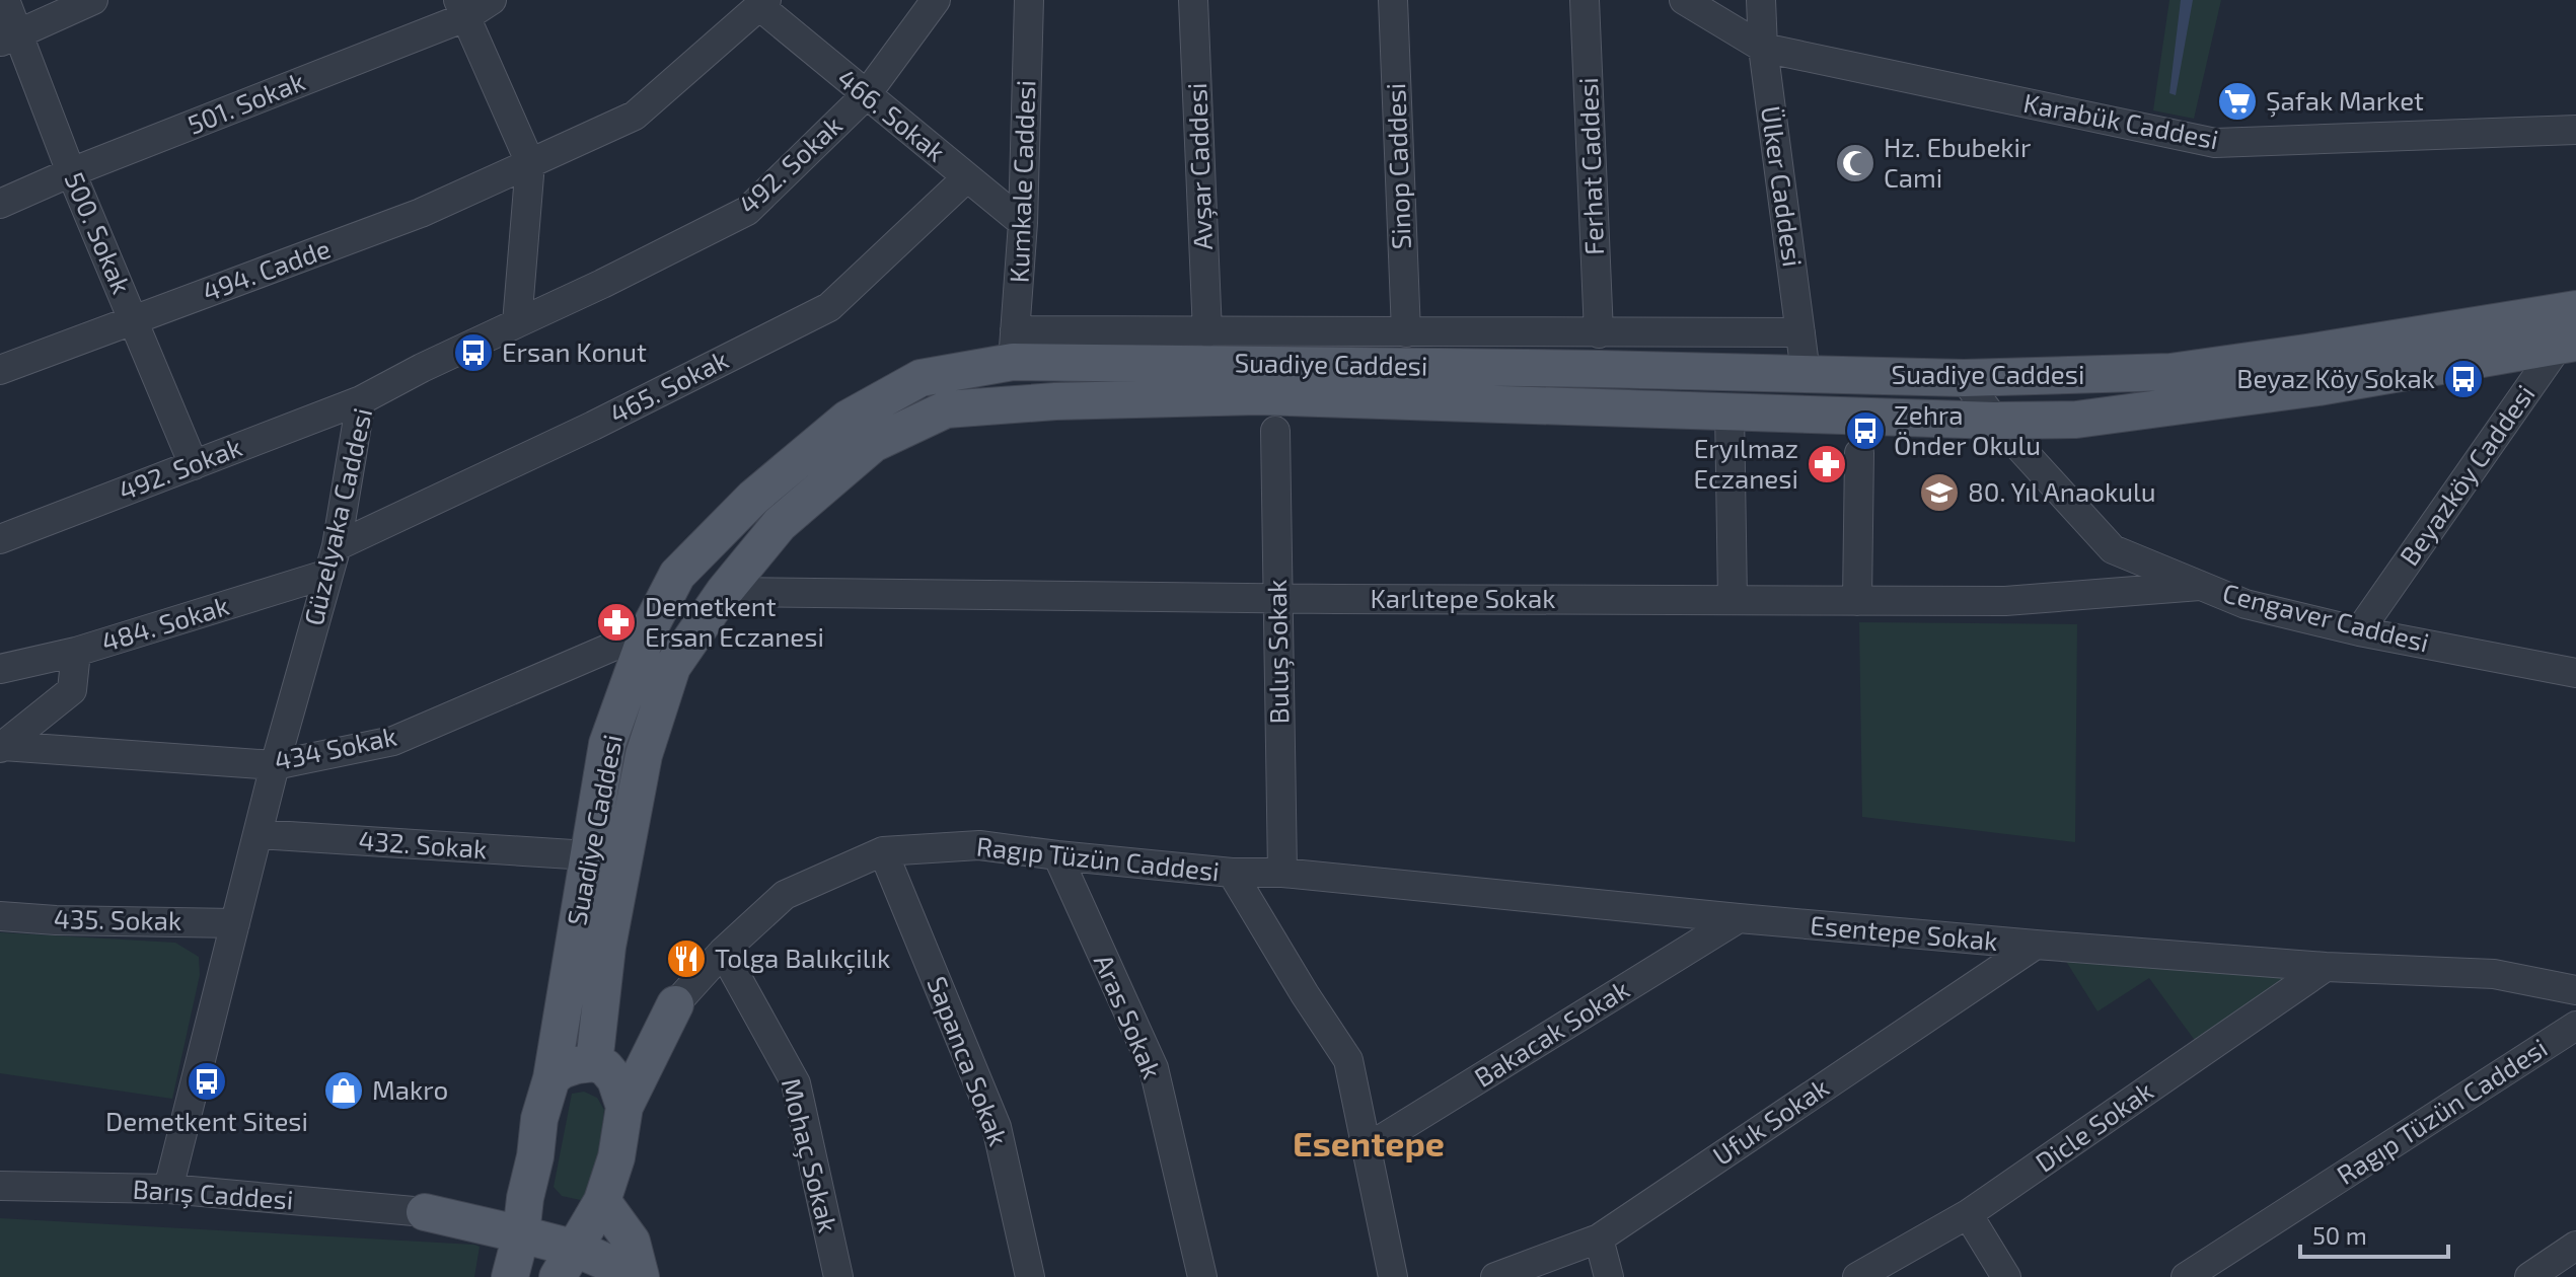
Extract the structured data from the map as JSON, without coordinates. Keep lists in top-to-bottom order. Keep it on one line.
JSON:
{"streets":{"main road":["Suadiye Caddesi","Ragıp Tüzün Caddesi","Barış Caddesi"],"street":["501. Sokak","466. Sokak","Karabük Caddesi","492. Sokak","Avşar Caddesi","Sinop Caddesi","Ferhat Caddesi","Kumkale Caddesi","Ülker Caddesi","500. Sokak","494. Cadde","465. Sokak","Beyazköy Caddesi","Güzelyaka Caddesi","Karlıtepe Sokak","Cengaver Caddesi","484. Sokak","Buluş Sokak","434 Sokak","432. Sokak","435. Sokak","Esentepe Sokak","Aras Sokak","Bakacak Sokak","Sapanca Sokak","Ufuk Sokak","Dicle Sokak","Mohaç Sokak"]},"crossings":[["501. Sokak","500. Sokak"],["466. Sokak","492. Sokak"],["466. Sokak","Kumkale Caddesi"],["466. Sokak","465. Sokak"],["Karabük Caddesi","Ülker Caddesi"],["492. Sokak","500. Sokak"],["492. Sokak","Güzelyaka Caddesi"],["Kumkale Caddesi","Suadiye Caddesi"],["Ülker Caddesi","Suadiye Caddesi"],["500. Sokak","494. Cadde"],["Suadiye Caddesi","Beyazköy Caddesi"],["Suadiye Caddesi","Karlıtepe Sokak"],["Suadiye Caddesi","Cengaver Caddesi"],["Suadiye Caddesi","434 Sokak"],["Suadiye Caddesi","432. Sokak"],["Suadiye Caddesi","Ragıp Tüzün Caddesi"],["Suadiye Caddesi","Barış Caddesi"],["465. Sokak","Güzelyaka Caddesi"],["465. Sokak","484. Sokak"],["Beyazköy Caddesi","Cengaver Caddesi"],["Güzelyaka Caddesi","484. Sokak"],["Güzelyaka Caddesi","434 Sokak"],["Güzelyaka Caddesi","432. Sokak"],["Güzelyaka Caddesi","435. Sokak"],["Güzelyaka Caddesi","Barış Caddesi"],["Karlıtepe Sokak","Cengaver Caddesi"],["Karlıtepe Sokak","Buluş Sokak"],["Buluş Sokak","Esentepe Sokak"],["Ragıp Tüzün Caddesi","Esentepe Sokak"],["Ragıp Tüzün Caddesi","Aras Sokak"],["Ragıp Tüzün Caddesi","Bakacak Sokak"],["Ragıp Tüzün Caddesi","Sapanca Sokak"],["Ragıp Tüzün Caddesi","Mohaç Sokak"],["Esentepe Sokak","Bakacak Sokak"],["Esentepe Sokak","Ufuk Sokak"],["Esentepe Sokak","Dicle Sokak"]],"districts":["Esentepe"],"places":{"supermarket":["Şafak Market"],"mosque":["Hz. Ebubekir Cami"],"bus stop":["Ersan Konut","Beyaz Köy Sokak","Zehra Önder Okulu","Demetkent Sitesi"],"pharmacy":["Eryılmaz Eczanesi","Demetkent Ersan Eczanesi"],"school or university":["80. Yıl Anaokulu"],"restaurant":["Tolga Balıkçilık"],"shop":["Makro"]},"scale_bar":"50 m"}
